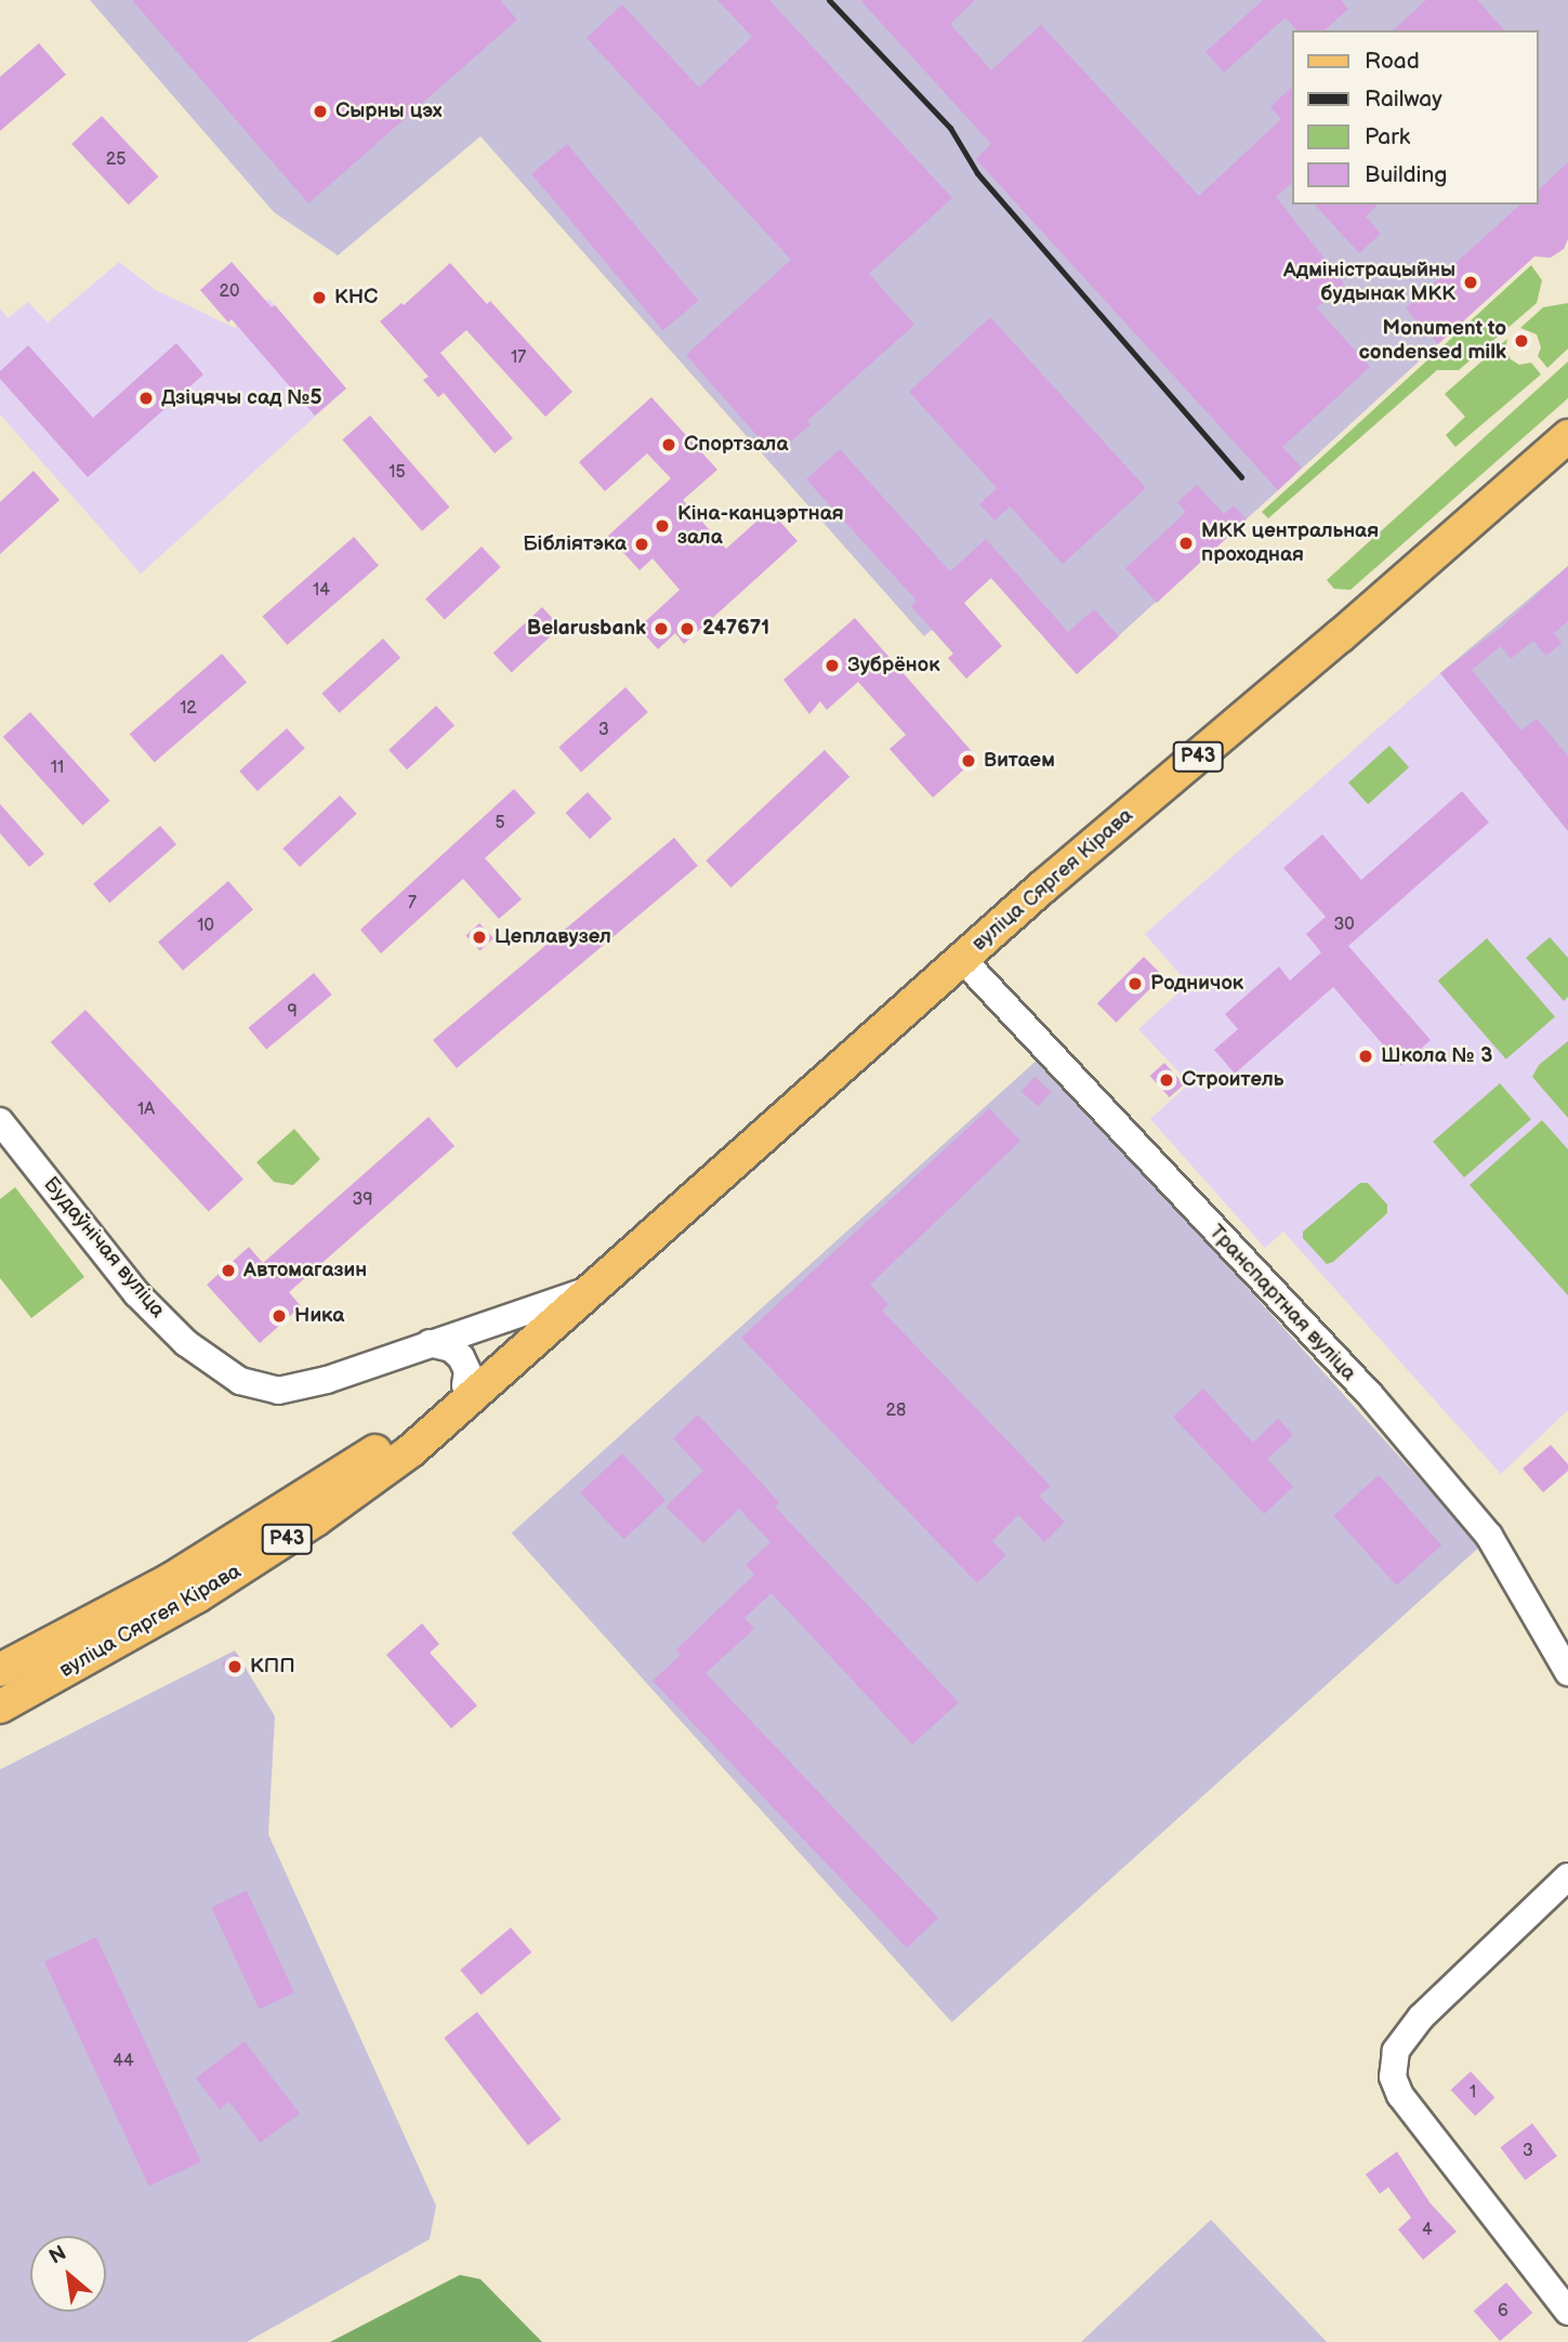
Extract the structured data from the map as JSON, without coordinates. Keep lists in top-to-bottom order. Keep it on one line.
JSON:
{"streets":{"main road":["Р43","вуліца Сяргея Кірава"],"street":["Будаўнічая вуліца","Транспартная вуліца"]},"crossings":[["вуліца Сяргея Кірава","Будаўнічая вуліца"],["вуліца Сяргея Кірава","Транспартная вуліца"]],"places":["Сырны цэх","Адміністрацыйны будынак МКК","КНС","Monument to condensed milk","Дзіцячы сад №5","Спортзала","Кіна-канцэртная зала","МКК центральная проходная","Бібліятэка","Belarusbank","247671","Зубрёнок","Витаем","Цеплавузел","Родничок","Школа № 3","Строитель","Автомагазин","Ника","КПП"],"house_numbers":["25","20","17","15","14","12","3","11","5","7","30","10","9","1А","39","28","44","1","3","4","6"],"legend":["Road","Railway","Park","Building"],"north":"top left"}
